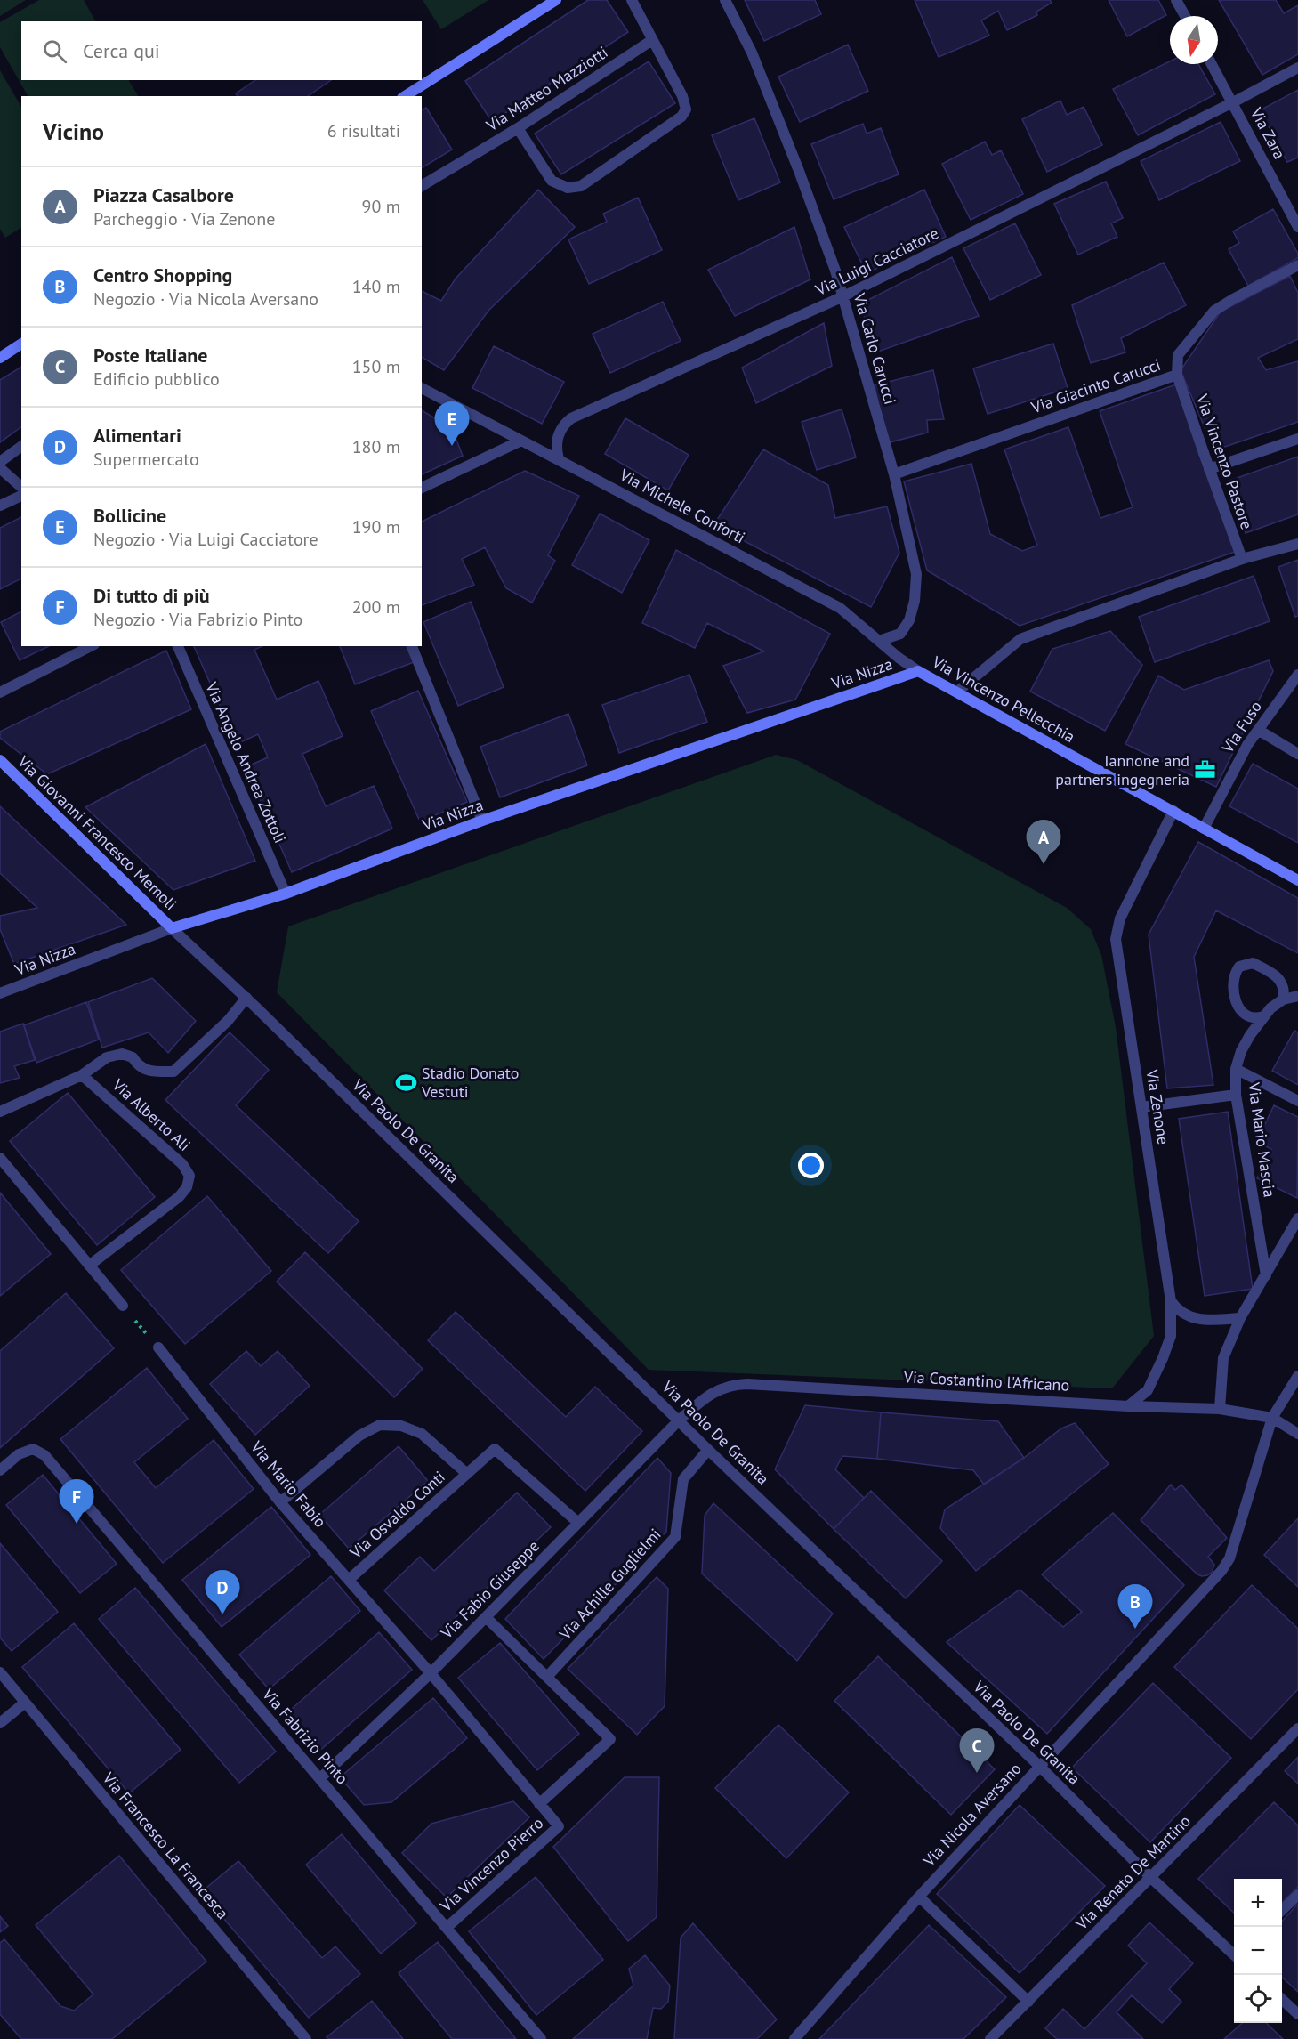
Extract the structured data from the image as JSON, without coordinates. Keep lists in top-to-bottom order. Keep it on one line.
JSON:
{"streets":{"main road":["Via Nizza","Via Vincenzo Pellecchia","Via Giovanni Francesco Memoli"],"street":["Via Matteo Mazziotti","Via Zara","Via Luigi Cacciatore","Via Carlo Carucci","Via Giacinto Carucci","Via Vincenzo Pastore","Via Michele Conforti","Via Fuso","Via Angelo Andrea Zottoli","Via Zenone","Via Alberto Ali","Via Paolo De Granita","Via Mario Mascia","Via Costantino l'Africano","Via Mario Fabio","Via Osvaldo Conti","Via Achille Guglielmi","Via Fabio Giuseppe","Via Fabrizio Pinto","Via Nicola Aversano","Via Francesco La Francesca","Via Vincenzo Pierro","Via Renato De Martino"]},"crossings":[["Via Zara","Via Luigi Cacciatore"],["Via Luigi Cacciatore","Via Carlo Carucci"],["Via Luigi Cacciatore","Via Michele Conforti"],["Via Carlo Carucci","Via Giacinto Carucci"],["Via Carlo Carucci","Via Michele Conforti"],["Via Giacinto Carucci","Via Vincenzo Pastore"],["Via Michele Conforti","Via Nizza"],["Via Michele Conforti","Via Vincenzo Pellecchia"],["Via Nizza","Via Vincenzo Pellecchia"],["Via Nizza","Via Angelo Andrea Zottoli"],["Via Nizza","Via Giovanni Francesco Memoli"],["Via Nizza","Via Paolo De Granita"],["Via Vincenzo Pellecchia","Via Fuso"],["Via Vincenzo Pellecchia","Via Zenone"],["Via Giovanni Francesco Memoli","Via Paolo De Granita"],["Via Zenone","Via Costantino l'Africano"],["Via Alberto Ali","Via Paolo De Granita"],["Via Paolo De Granita","Via Costantino l'Africano"],["Via Paolo De Granita","Via Achille Guglielmi"],["Via Paolo De Granita","Via Fabio Giuseppe"],["Via Paolo De Granita","Via Nicola Aversano"],["Via Paolo De Granita","Via Renato De Martino"],["Via Costantino l'Africano","Via Fabio Giuseppe"],["Via Costantino l'Africano","Via Nicola Aversano"],["Via Mario Fabio","Via Osvaldo Conti"],["Via Mario Fabio","Via Fabio Giuseppe"],["Via Mario Fabio","Via Vincenzo Pierro"],["Via Osvaldo Conti","Via Fabio Giuseppe"],["Via Fabio Giuseppe","Via Fabrizio Pinto"],["Via Fabrizio Pinto","Via Vincenzo Pierro"]],"places":{"office":["Iannone and partners ingegneria"],"sports":["Stadio Donato Vestuti"]},"north":"bottom","page":{"search":"Cerca qui","heading":["Vicino","6 risultati"],"list":[{"mark":"A","name":"Piazza Casalbore","note":"Parcheggio · Via Zenone","value":"90 m"},{"mark":"B","name":"Centro Shopping","note":"Negozio · Via Nicola Aversano","value":"140 m"},{"mark":"C","name":"Poste Italiane","note":"Edificio pubblico","value":"150 m"},{"mark":"D","name":"Alimentari","note":"Supermercato","value":"180 m"},{"mark":"E","name":"Bollicine","note":"Negozio · Via Luigi Cacciatore","value":"190 m"},{"mark":"F","name":"Di tutto di più","note":"Negozio · Via Fabrizio Pinto","value":"200 m"}],"pins":["E","A","F","D","B","C"],"map_buttons":["+","−"]}}
